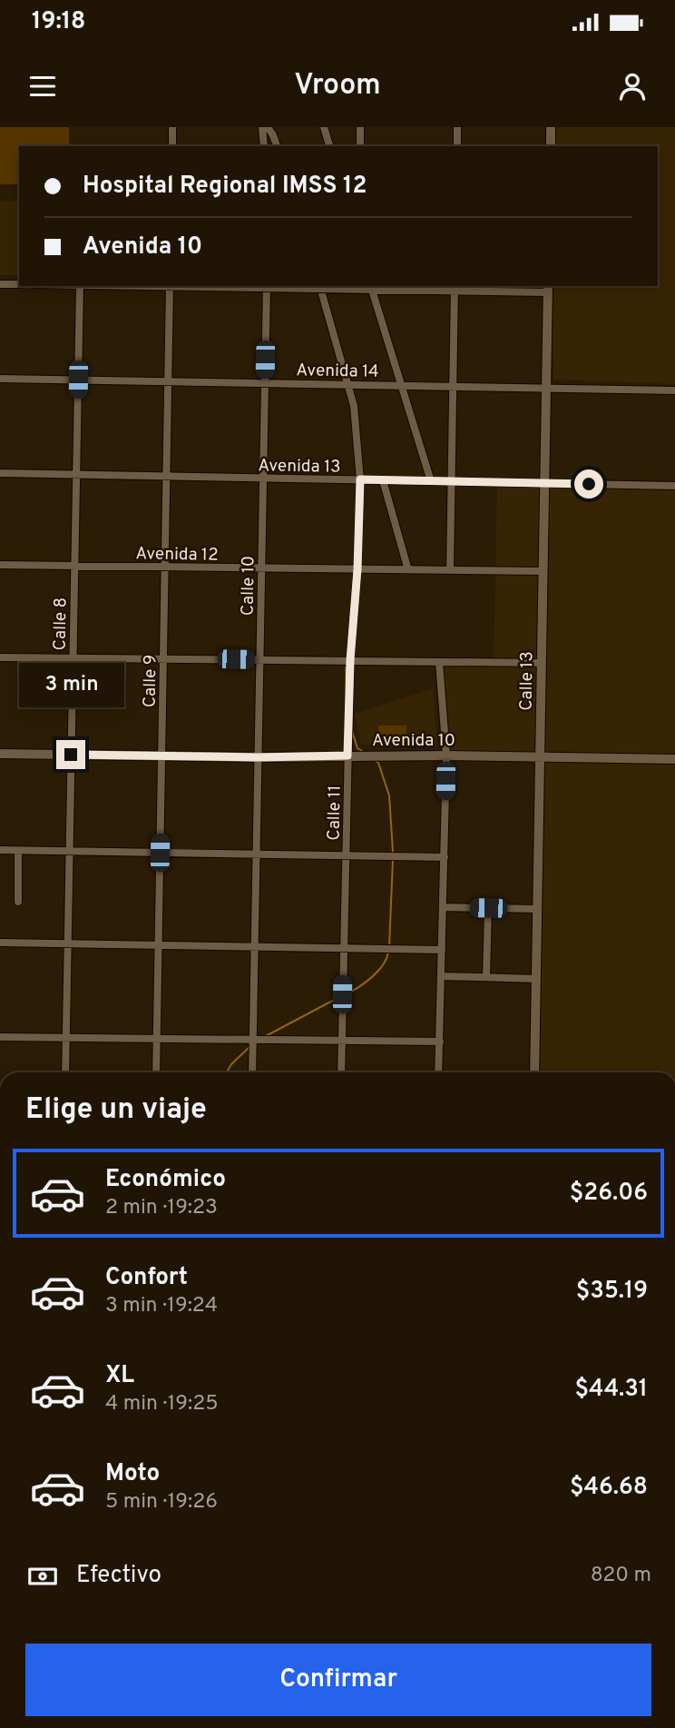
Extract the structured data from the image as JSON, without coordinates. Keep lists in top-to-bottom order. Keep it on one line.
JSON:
{"streets":{"street":["Avenida 14","Avenida 13","Avenida 12","Calle 10","Calle 8","Calle 9","Calle 13","Avenida 10","Calle 11"]},"crossings":[["Avenida 14","Calle 10"],["Avenida 14","Calle 8"],["Avenida 14","Calle 9"],["Avenida 14","Calle 13"],["Avenida 14","Calle 11"],["Avenida 13","Calle 10"],["Avenida 13","Calle 8"],["Avenida 13","Calle 9"],["Avenida 13","Calle 13"],["Avenida 13","Calle 11"],["Avenida 12","Calle 10"],["Avenida 12","Calle 8"],["Avenida 12","Calle 9"],["Avenida 12","Calle 13"],["Avenida 12","Calle 11"],["Calle 10","Avenida 10"],["Calle 8","Avenida 10"],["Calle 9","Avenida 10"],["Calle 13","Avenida 10"],["Avenida 10","Calle 11"]],"page":{"status":"19:18","header":"Vroom","banner":["Hospital Regional IMSS 12","Avenida 10"],"bubble":"3 min","heading":"Elige un viaje","list":[{"name":"Económico","note":"2 min · 19:23","value":"$26.06"},{"name":"Confort","note":"3 min · 19:24","value":"$35.19"},{"name":"XL","note":"4 min · 19:25","value":"$44.31"},{"name":"Moto","note":"5 min · 19:26","value":"$46.68"}],"pay":["Efectivo","820 m"],"buttons":"Confirmar"}}
